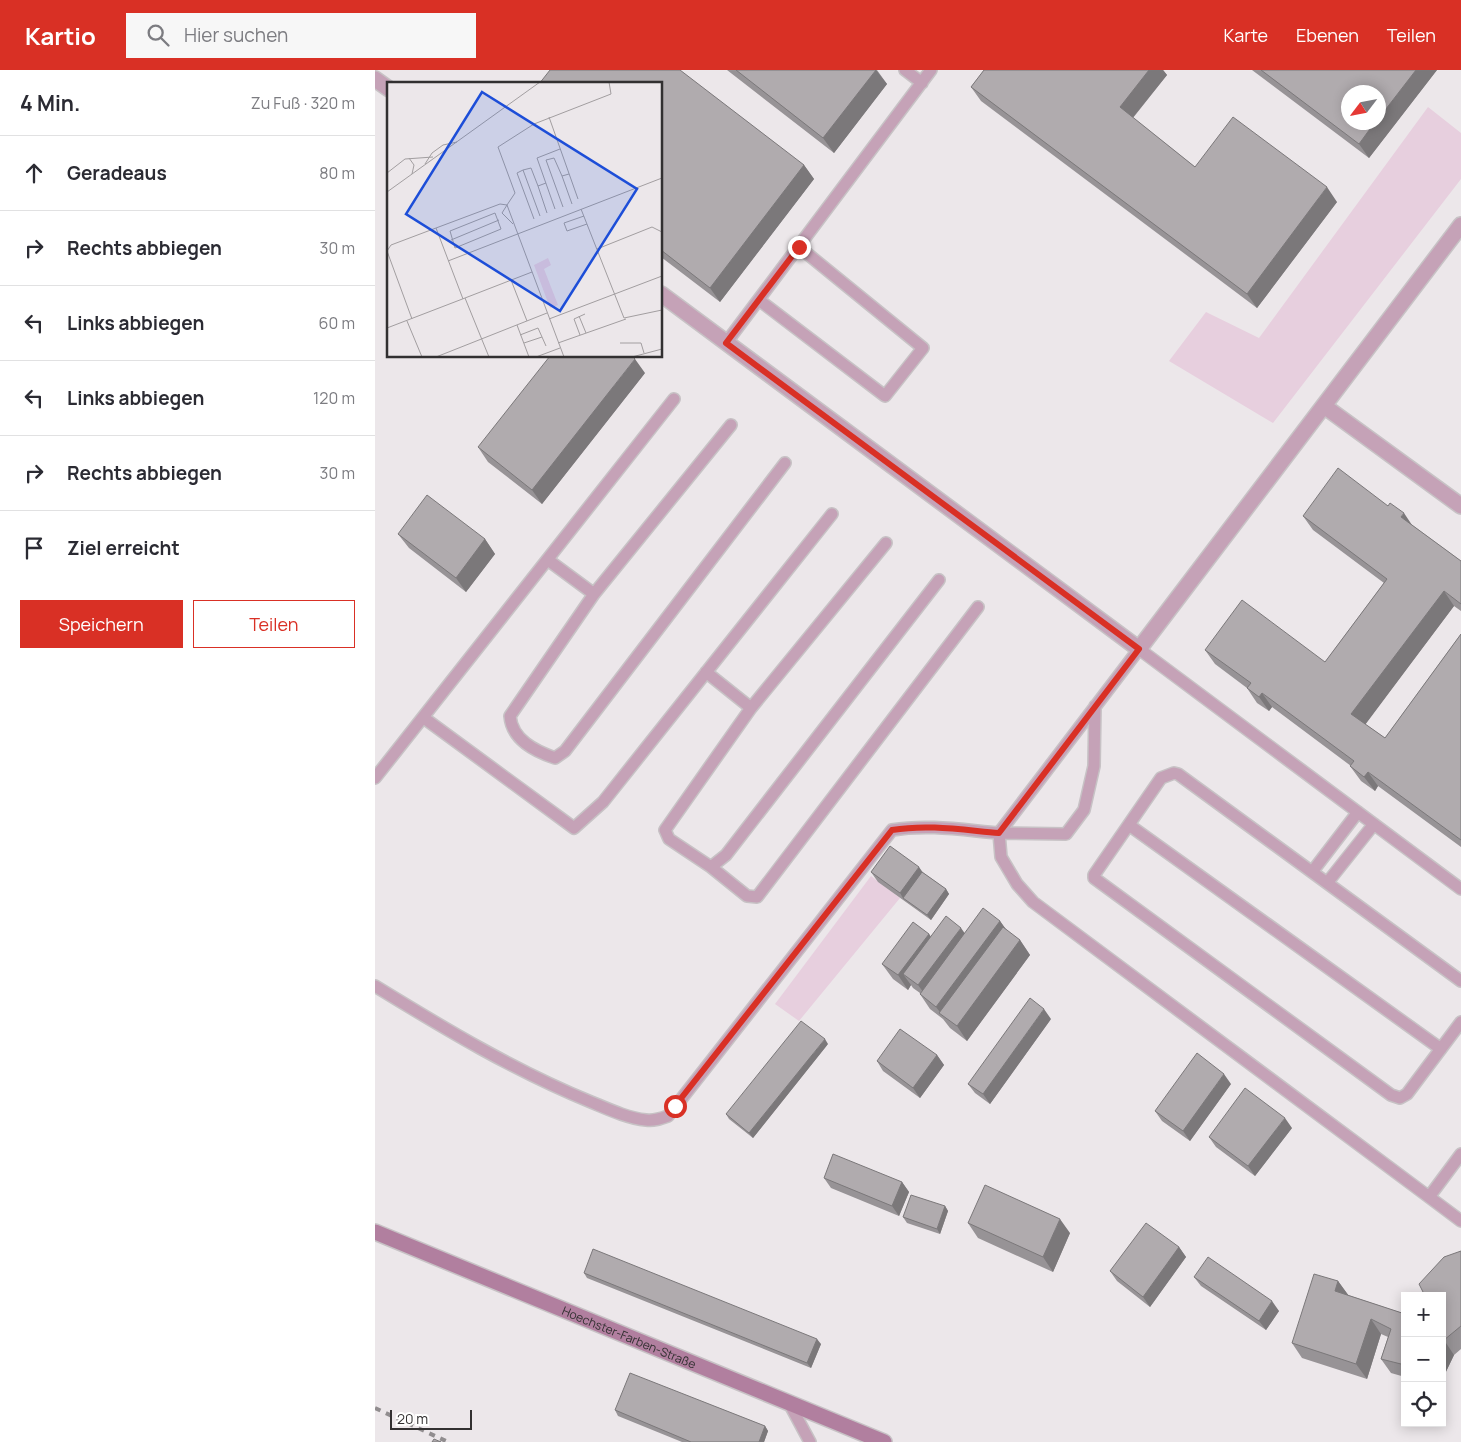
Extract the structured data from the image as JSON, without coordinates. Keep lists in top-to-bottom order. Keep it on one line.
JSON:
{"streets":{"main road":["Hoechster-Farben-Straße"]},"scale_bar":"20 m","north":"bottom left","page":{"header":"Kartio","search":"Hier suchen","nav":["Karte","Ebenen","Teilen"],"heading":["4 Min.","Zu Fuß · 320 m"],"list":[["Geradeaus","80 m"],["Rechts abbiegen","30 m"],["Links abbiegen","60 m"],["Links abbiegen","120 m"],["Rechts abbiegen","30 m"],"Ziel erreicht"],"buttons":["Speichern","Teilen"],"map_buttons":["+","−"],"scale":"20 m"}}
